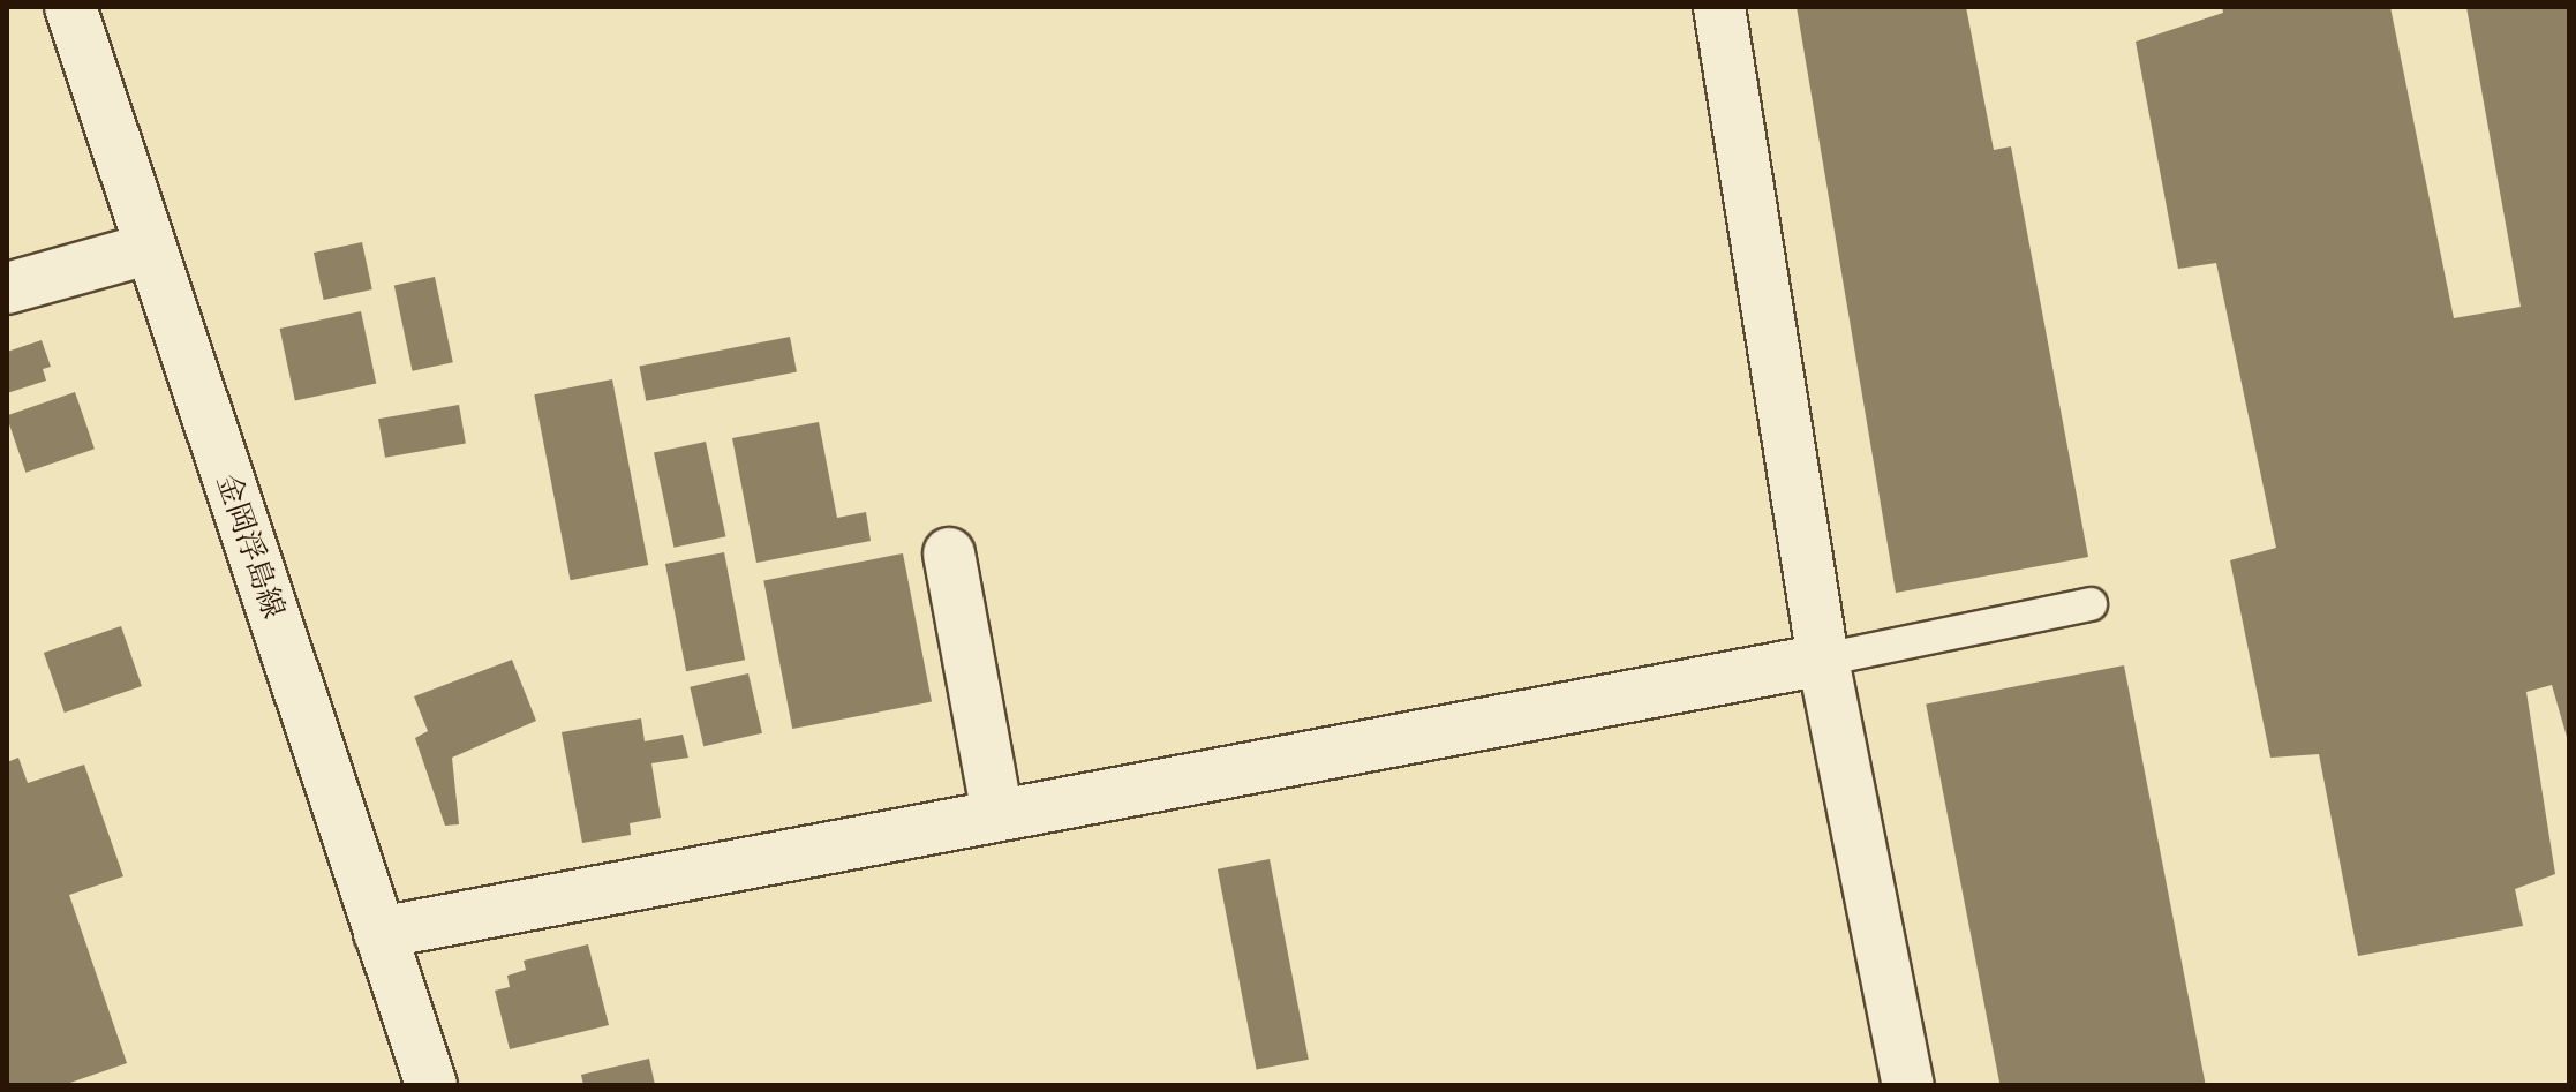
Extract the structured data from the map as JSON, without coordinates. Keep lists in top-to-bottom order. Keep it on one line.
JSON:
{"streets":{"street":["金岡浮島線"]}}
